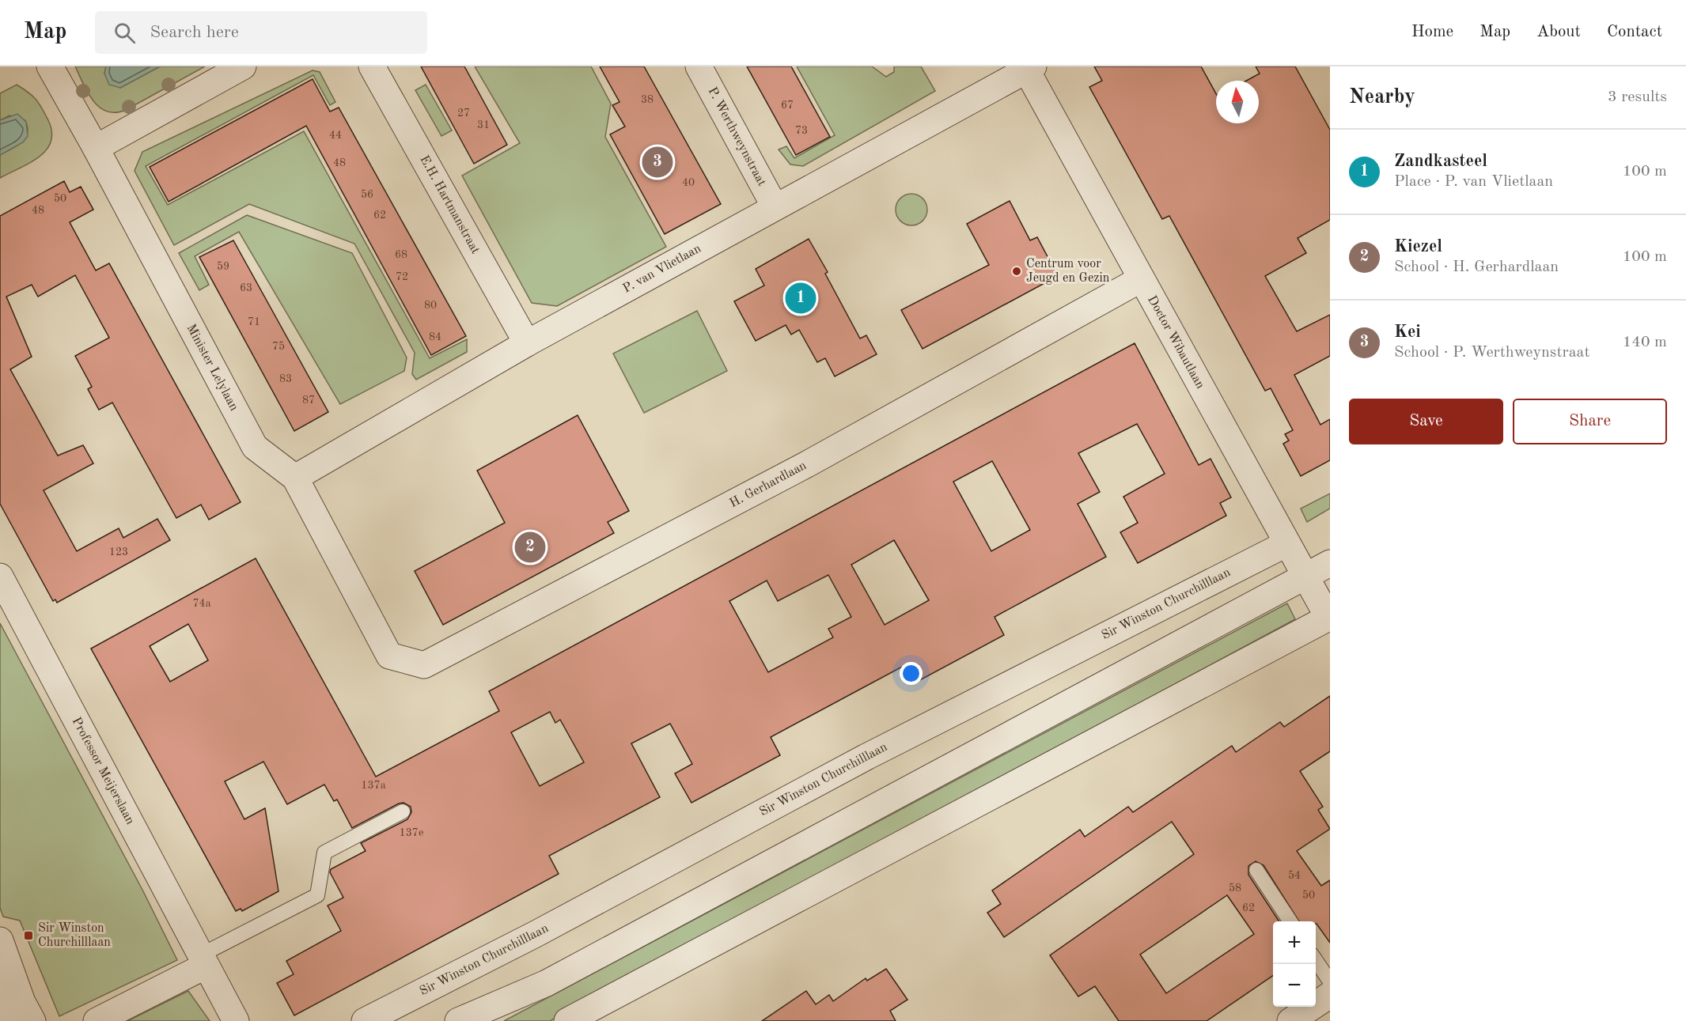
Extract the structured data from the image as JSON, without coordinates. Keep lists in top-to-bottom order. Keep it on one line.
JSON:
{"streets":{"street":["P. Werthweynstraat","E.H. Hartmanstraat","P. van Vlietlaan","Doctor Wibautlaan","Minister Lelylaan","H. Gerhardlaan","Sir Winston Churchilllaan","Professor Meijerslaan"]},"crossings":[["P. Werthweynstraat","P. van Vlietlaan"],["E.H. Hartmanstraat","P. van Vlietlaan"],["P. van Vlietlaan","Doctor Wibautlaan"],["P. van Vlietlaan","Minister Lelylaan"],["Doctor Wibautlaan","H. Gerhardlaan"],["Doctor Wibautlaan","Sir Winston Churchilllaan"],["Minister Lelylaan","H. Gerhardlaan"]],"places":{"other":["Centrum voor Jeugd en Gezin"],"transit":["Sir Winston Churchilllaan"]},"house_numbers":["38","67","27","31","73","44","48","40","56","50","48","62","68","59","72","63","80","71","84","75","83","87","123","74a","137a","137e","54","58","50","62"],"north":"top","page":{"header":"Map","search":"Search here","nav":["Home","Map","About","Contact"],"heading":["Nearby","3 results"],"list":[{"mark":"1","name":"Zandkasteel","note":"Place · P. van Vlietlaan","value":"100 m"},{"mark":"2","name":"Kiezel","note":"School · H. Gerhardlaan","value":"100 m"},{"mark":"3","name":"Kei","note":"School · P. Werthweynstraat","value":"140 m"}],"pins":["3","1","2"],"buttons":["Save","Share"],"map_buttons":["+","−"]}}
